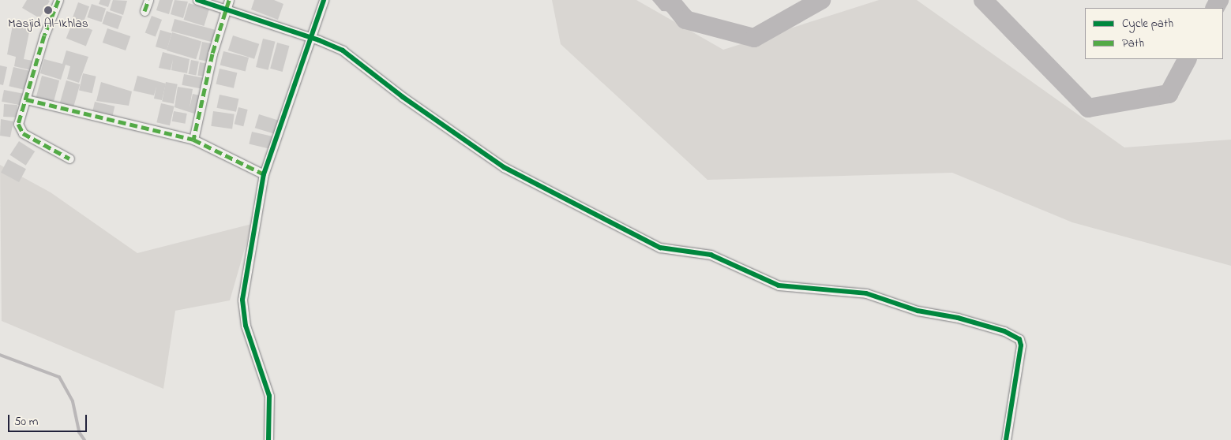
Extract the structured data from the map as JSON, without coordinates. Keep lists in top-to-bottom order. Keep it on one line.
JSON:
{"places":["Masjid Al-Ikhlas"],"legend":["Cycle path","Path"],"scale_bar":"50 m"}
